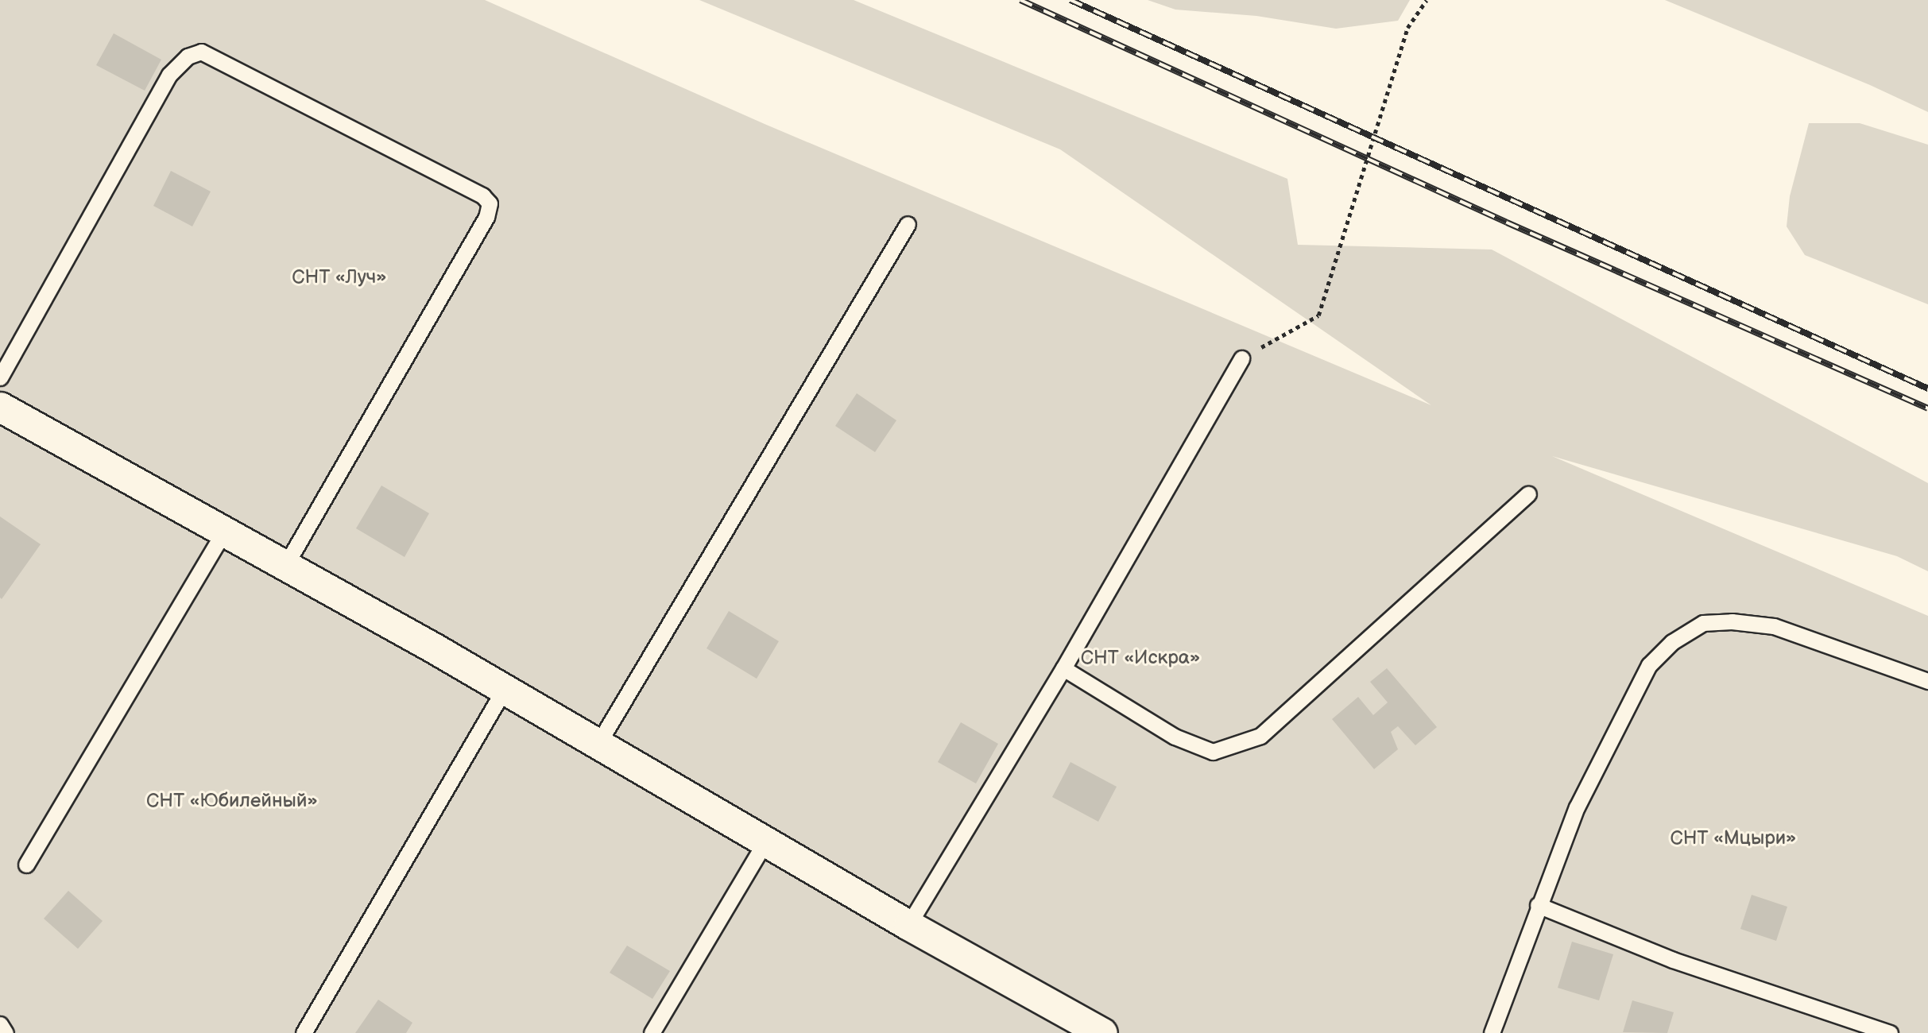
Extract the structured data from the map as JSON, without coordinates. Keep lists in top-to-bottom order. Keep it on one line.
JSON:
{"parks":["СНТ «Луч»","СНТ «Искра»","СНТ «Юбилейный»","СНТ «Мцыри»"]}
